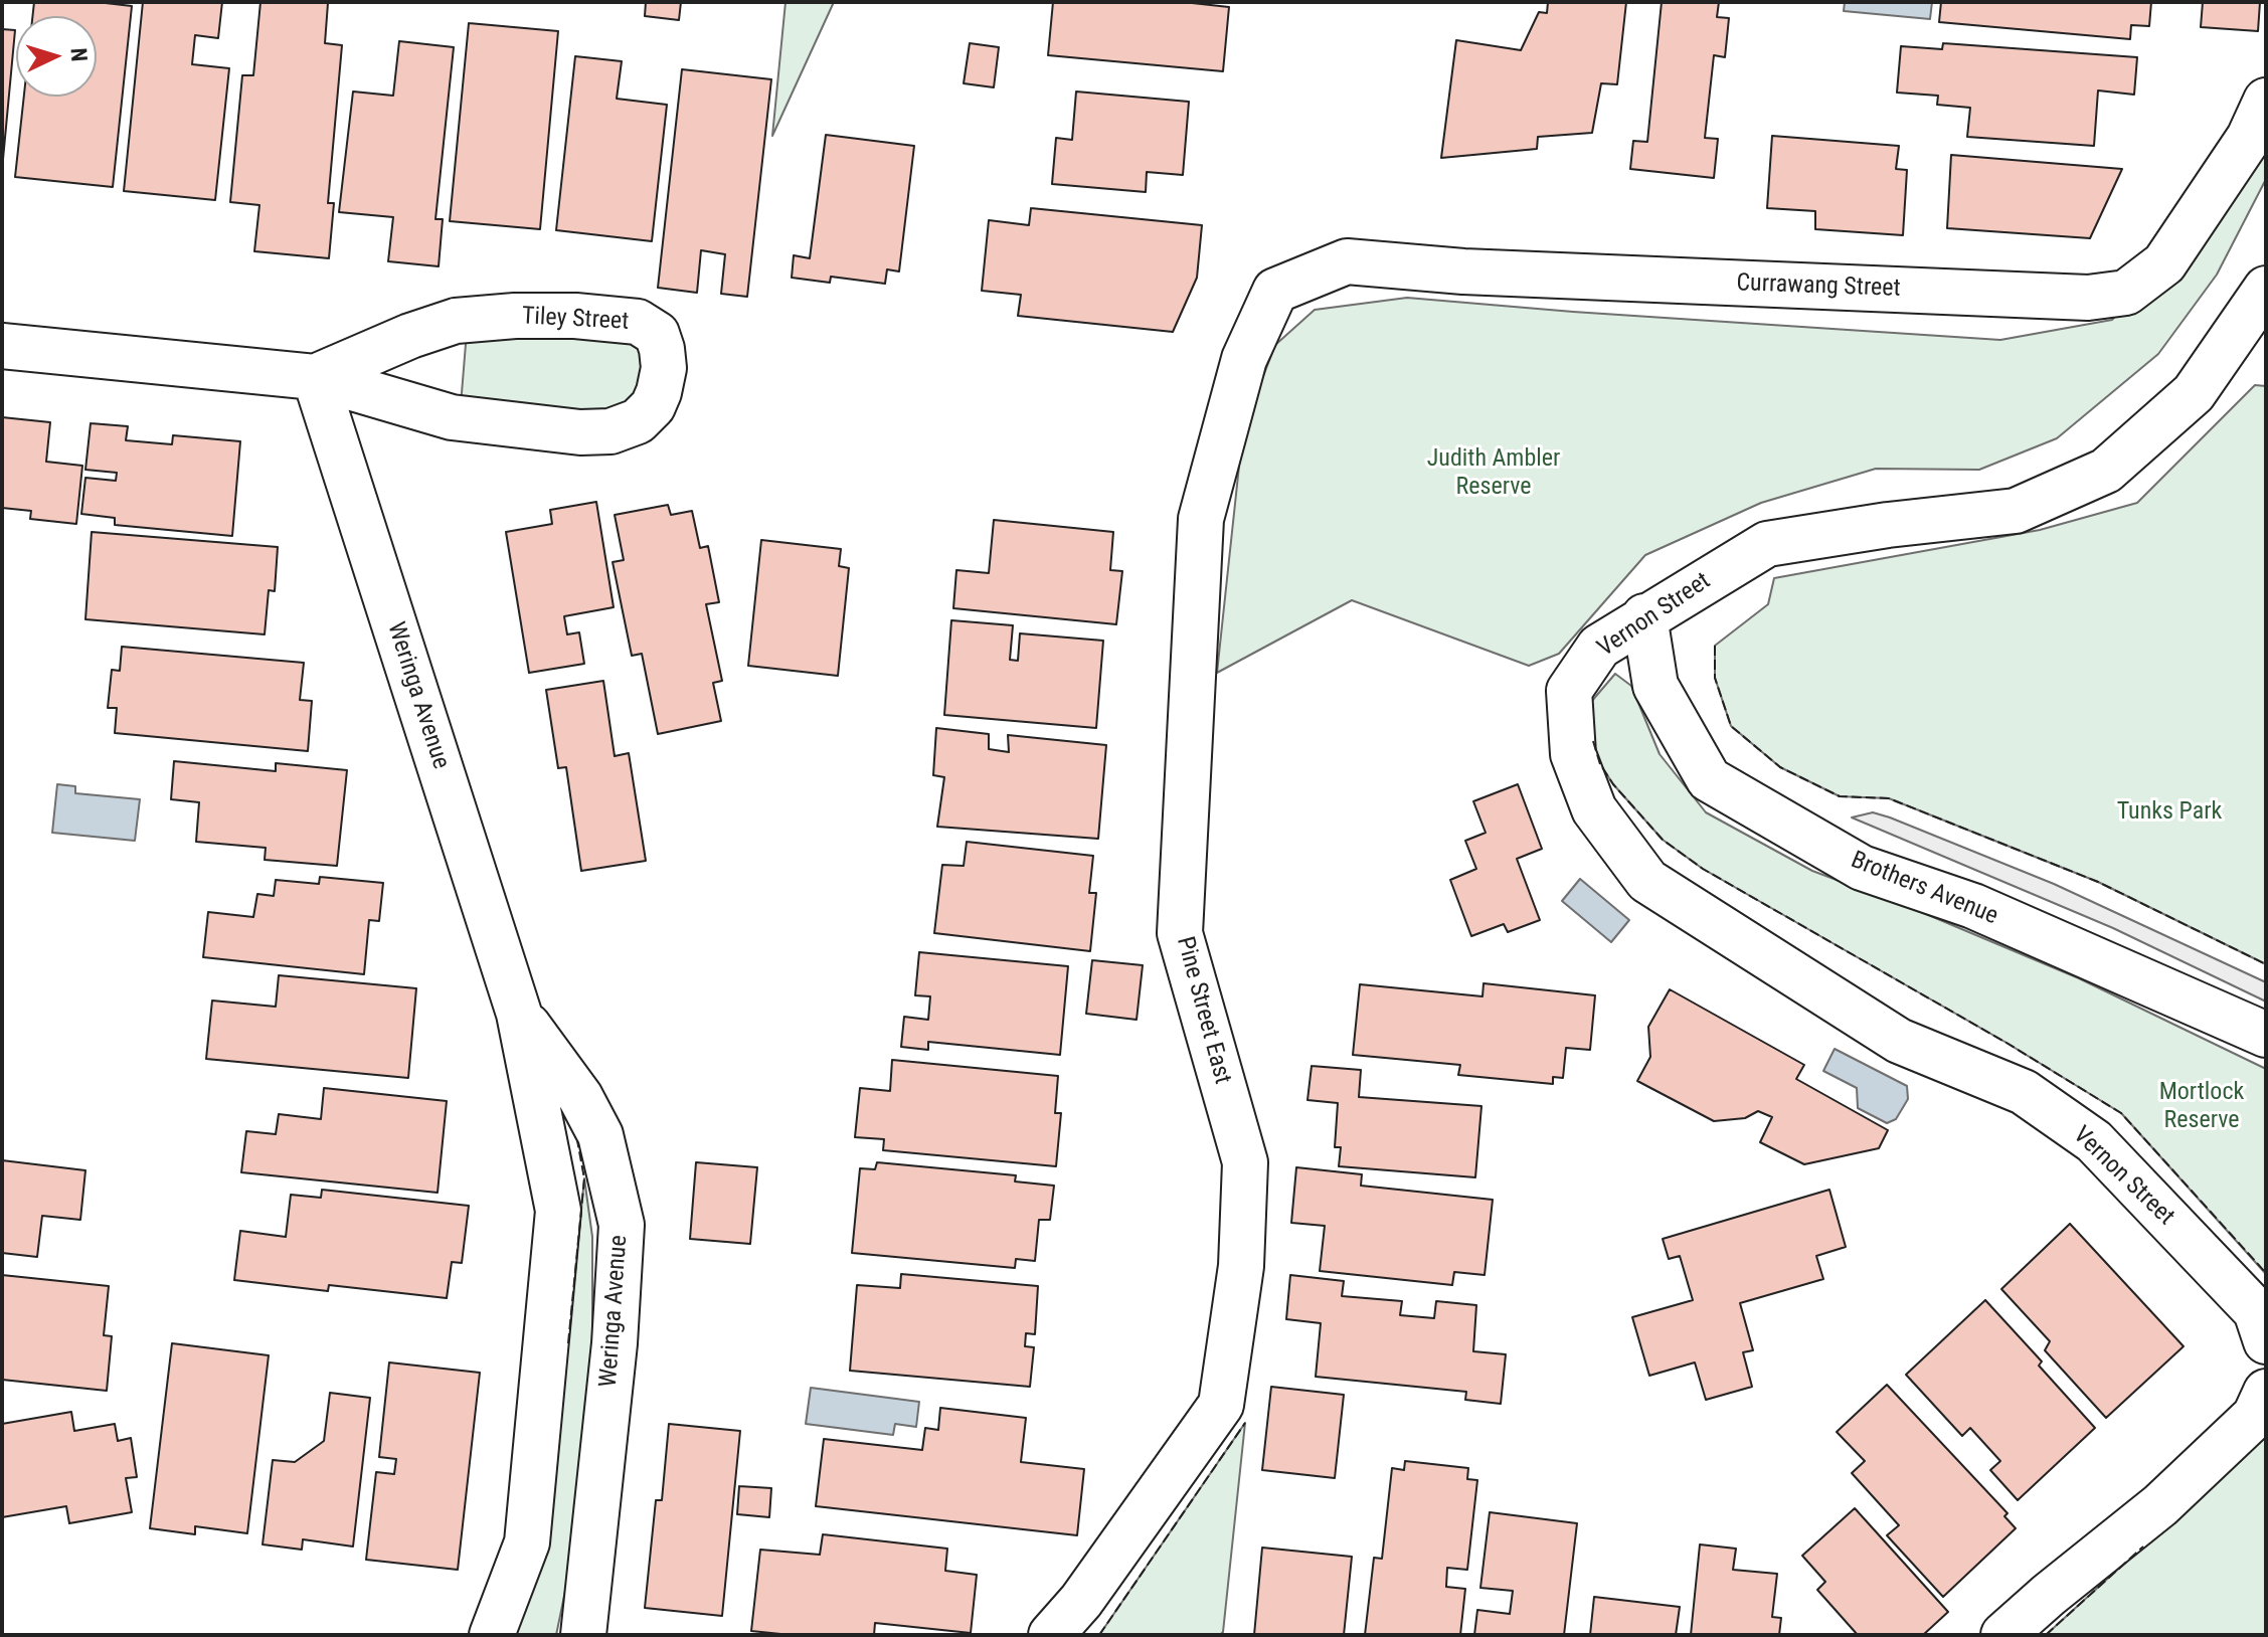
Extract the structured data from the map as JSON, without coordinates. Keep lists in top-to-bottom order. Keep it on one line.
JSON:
{"streets":{"street":["Currawang Street","Tiley Street","Vernon Street","Weringa Avenue","Brothers Avenue","Pine Street East"]},"crossings":[["Currawang Street","Pine Street East"],["Tiley Street","Weringa Avenue"],["Vernon Street","Brothers Avenue"]],"parks":["Judith Ambler Reserve","Tunks Park","Mortlock Reserve"],"north":"right"}
